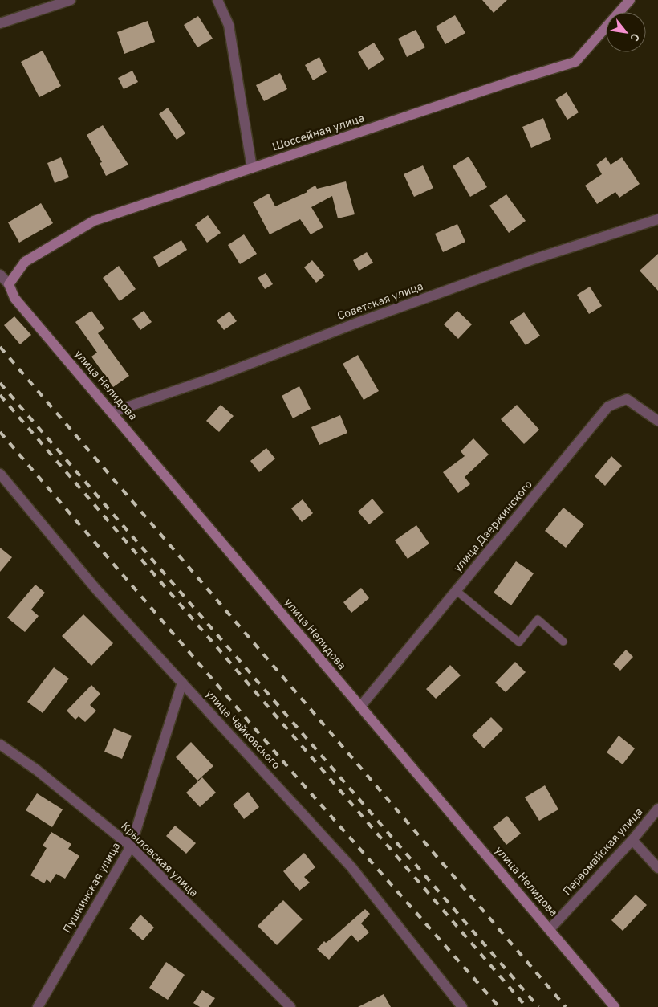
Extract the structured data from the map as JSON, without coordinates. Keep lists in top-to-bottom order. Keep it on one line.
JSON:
{"streets":{"main road":["Шоссейная улица","улица Нелидова"],"street":["Советская улица","улица Дзержинского","улица Чайковского","Первомайская улица","Крыловская улица","Пушкинская улица"]},"crossings":[["Шоссейная улица","улица Нелидова"],["Советская улица","улица Нелидова"],["улица Нелидова","улица Дзержинского"],["улица Нелидова","Первомайская улица"],["улица Чайковского","Пушкинская улица"],["Крыловская улица","Пушкинская улица"]],"north":"bottom right"}
